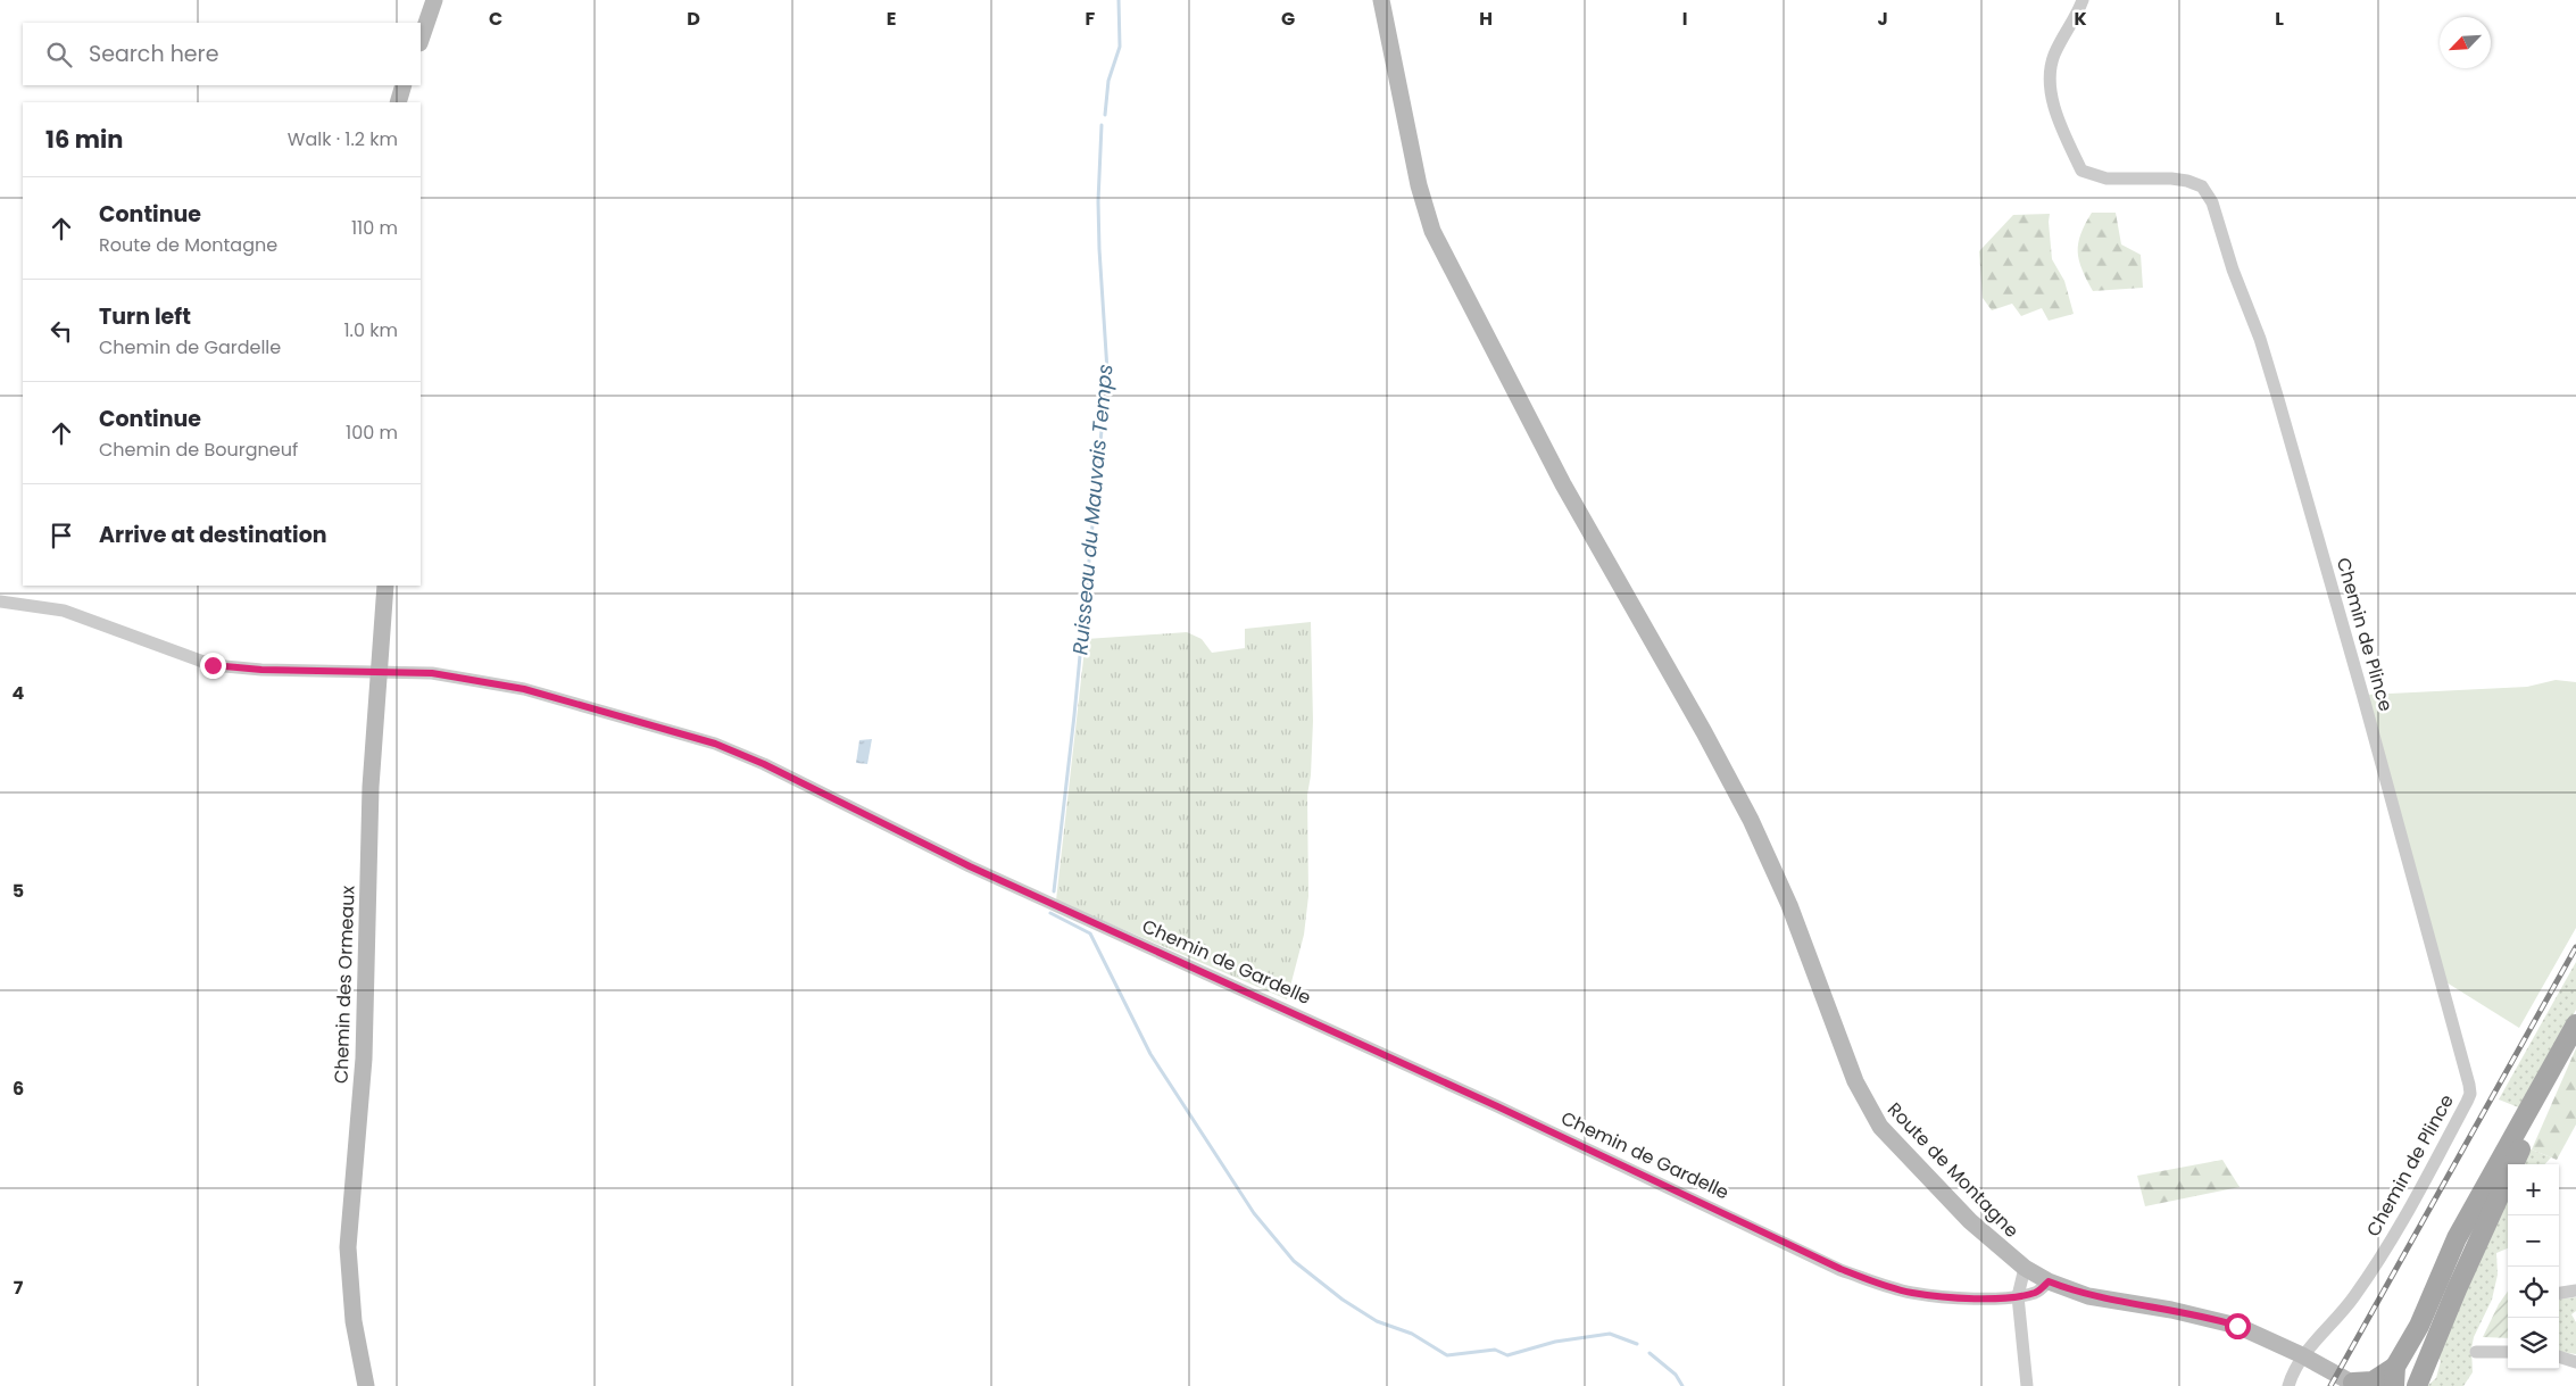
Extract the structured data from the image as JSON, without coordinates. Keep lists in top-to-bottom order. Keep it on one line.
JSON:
{"streets":{"main road":["Chemin des Ormeaux","Route de Montagne"],"street":["Chemin de Plince","Chemin de Gardelle"]},"crossings":[["Chemin de Plince","Route de Montagne"],["Chemin de Gardelle","Chemin des Ormeaux"],["Chemin de Gardelle","Route de Montagne"]],"water":["Ruisseau du Mauvais Temps"],"north":"bottom left","page":{"search":"Search here","heading":["16 min","Walk · 1.2 km"],"list":[["Continue","Route de Montagne","110 m"],["Turn left","Chemin de Gardelle","1.0 km"],["Continue","Chemin de Bourgneuf","100 m"],"Arrive at destination"],"map_buttons":["+","−"]},"grid":{"columns":["C","D","E","F","G","H","I","J","K","L"],"rows":["4","5","6","7"]}}
